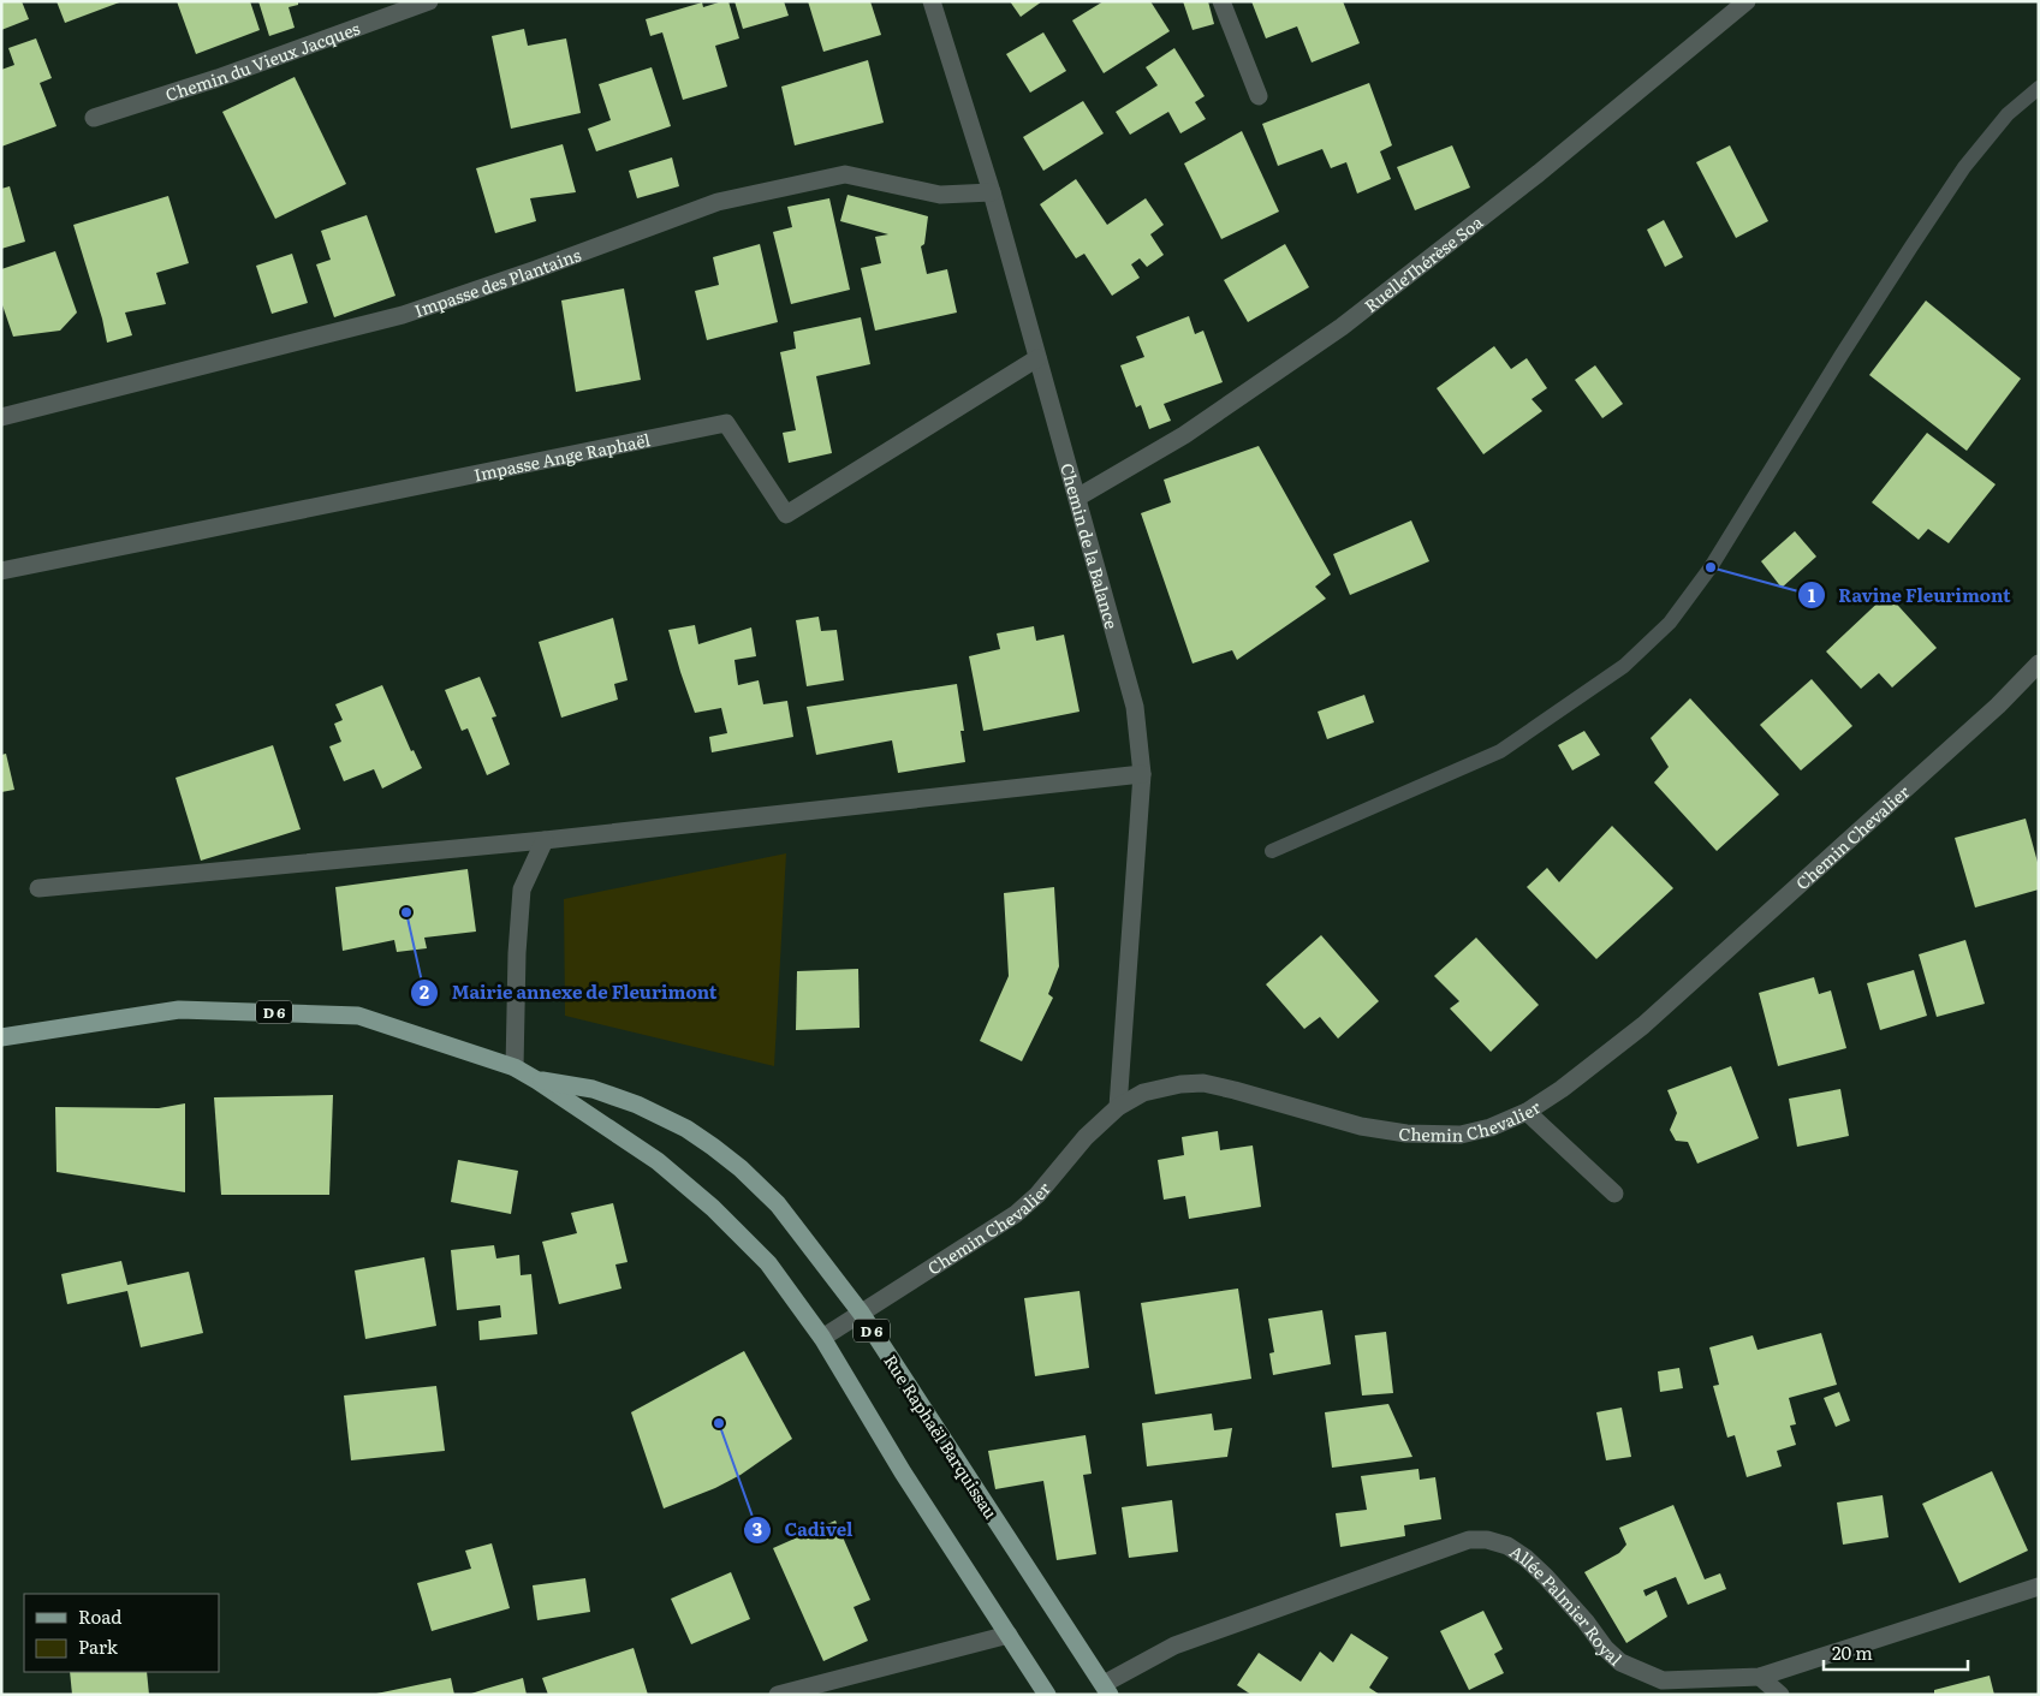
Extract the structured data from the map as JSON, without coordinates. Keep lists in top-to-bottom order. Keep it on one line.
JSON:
{"streets":{"main road":["D 6","Rue Raphaël Barquissau"],"street":["Chemin du Vieux Jacques","RuelleThérèse Soa","Impasse des Plantains","Impasse Ange Raphaël","Chemin de la Balance","Chemin Chevalier","Allée Palmier Royal"]},"crossings":[["RuelleThérèse Soa","Chemin de la Balance"],["Impasse des Plantains","Chemin de la Balance"],["Impasse Ange Raphaël","Chemin de la Balance"],["Chemin de la Balance","Chemin Chevalier"],["Chemin Chevalier","Rue Raphaël Barquissau"],["Rue Raphaël Barquissau","Allée Palmier Royal"]],"places":["Ravine Fleurimont","Mairie annexe de Fleurimont","Cadivel"],"legend":["Road","Park"],"scale_bar":"20 m"}
